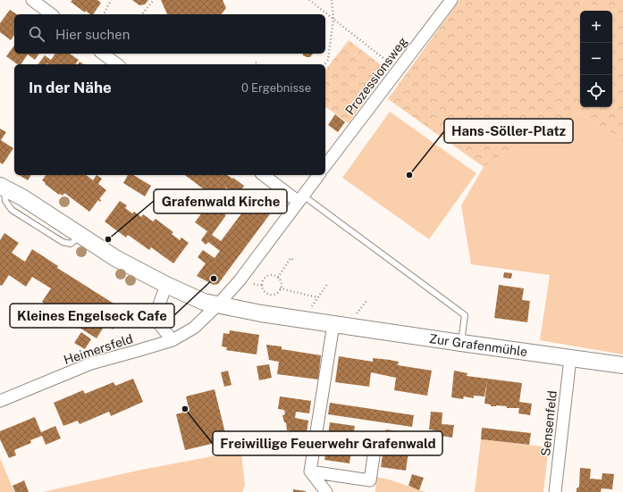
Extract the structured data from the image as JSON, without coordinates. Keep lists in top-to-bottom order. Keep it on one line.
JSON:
{"streets":{"street":["Prozessionsweg","Zur Grafenmühle","Heimersfeld","Sensenfeld"]},"crossings":[["Zur Grafenmühle","Heimersfeld"],["Zur Grafenmühle","Sensenfeld"]],"places":["Hans-Söller-Platz","Grafenwald Kirche","Kleines Engelseck Cafe","Freiwillige Feuerwehr Grafenwald"],"page":{"map_buttons":["+","−"],"search":"Hier suchen","heading":["In der Nähe","0 Ergebnisse"]}}
